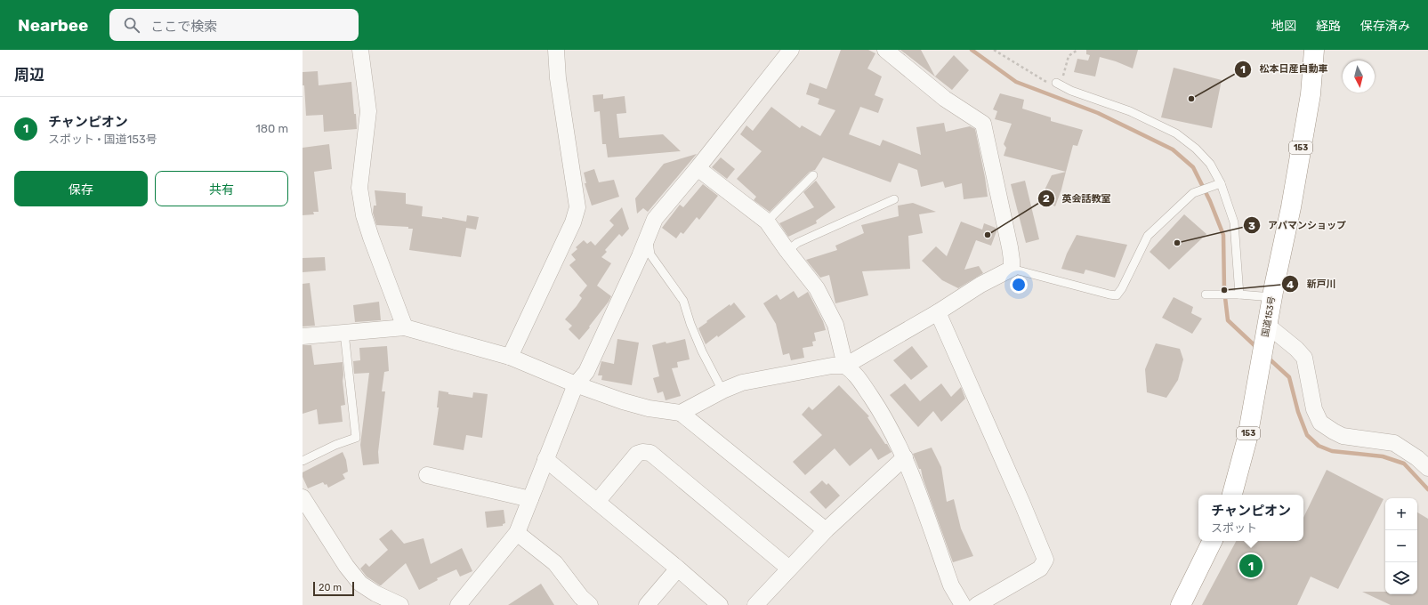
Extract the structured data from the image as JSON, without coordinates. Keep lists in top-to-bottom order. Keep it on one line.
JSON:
{"streets":{"highway":["153","国道153号"]},"places":["松本日産自動車","英会話教室","アパマンショップ","新戸川"],"scale_bar":"20 m","north":"bottom","page":{"header":"Nearbee","search":"ここで検索","nav":["地図","経路","保存済み"],"heading":"周辺","list":[{"mark":"1","name":"チャンピオン","note":"スポット · 国道153号","value":"180 m"}],"buttons":["保存","共有"],"popup":["チャンピオン","スポット"],"map_buttons":["+","−"],"pins":"1","scale":"20 m"}}
